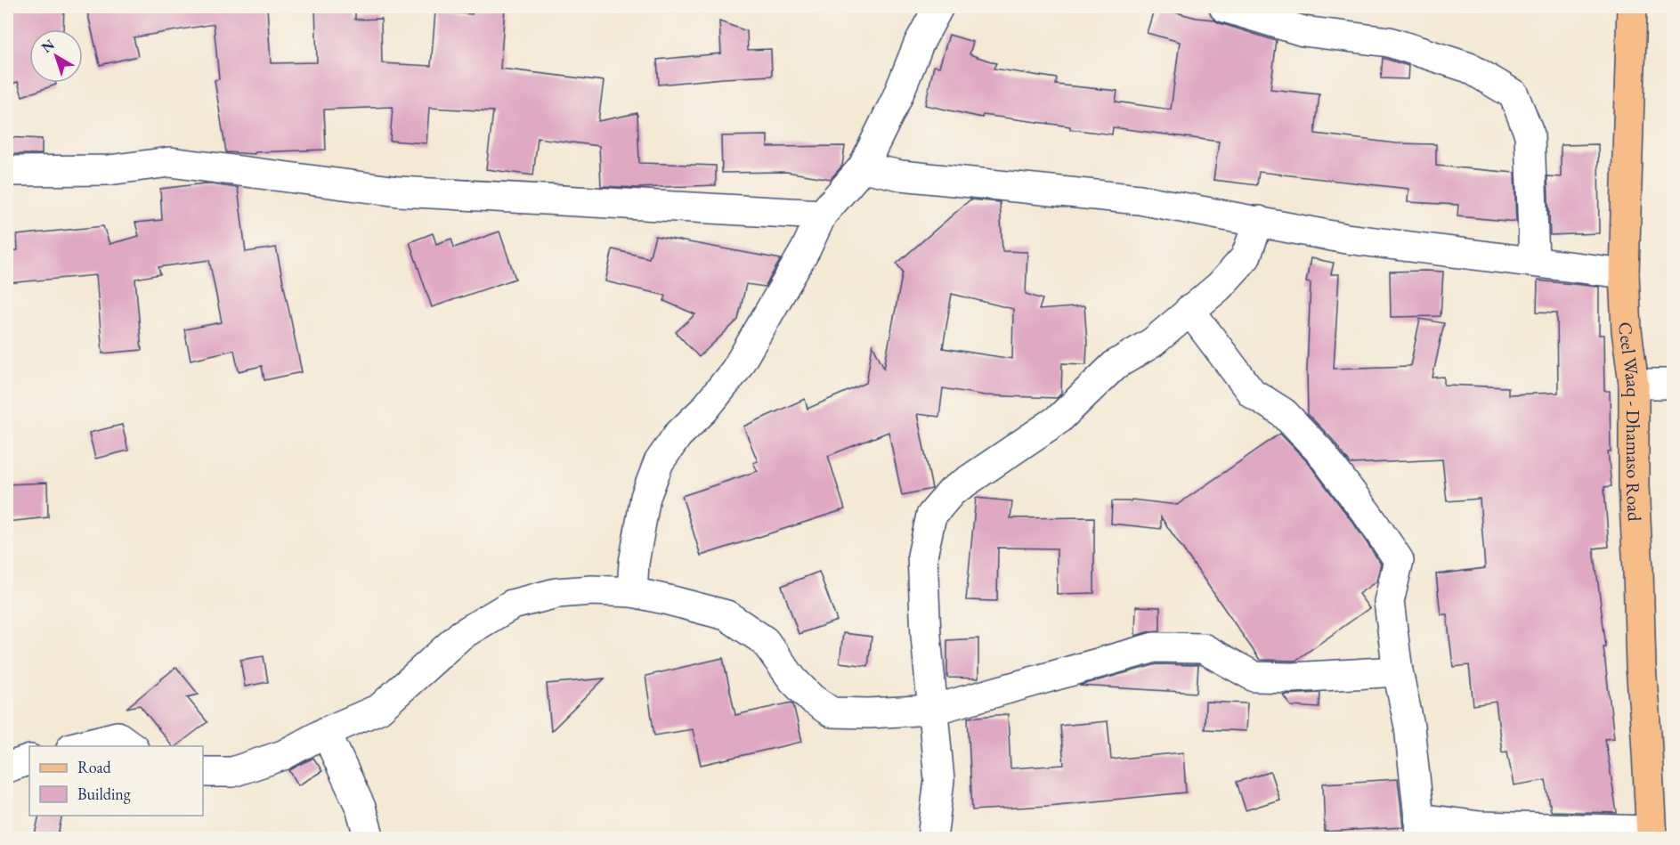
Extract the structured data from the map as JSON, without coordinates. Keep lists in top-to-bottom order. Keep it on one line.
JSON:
{"streets":{"main road":["Ceel Waaq - Dhamaso Road"]},"legend":["Road","Building"],"north":"top left"}
